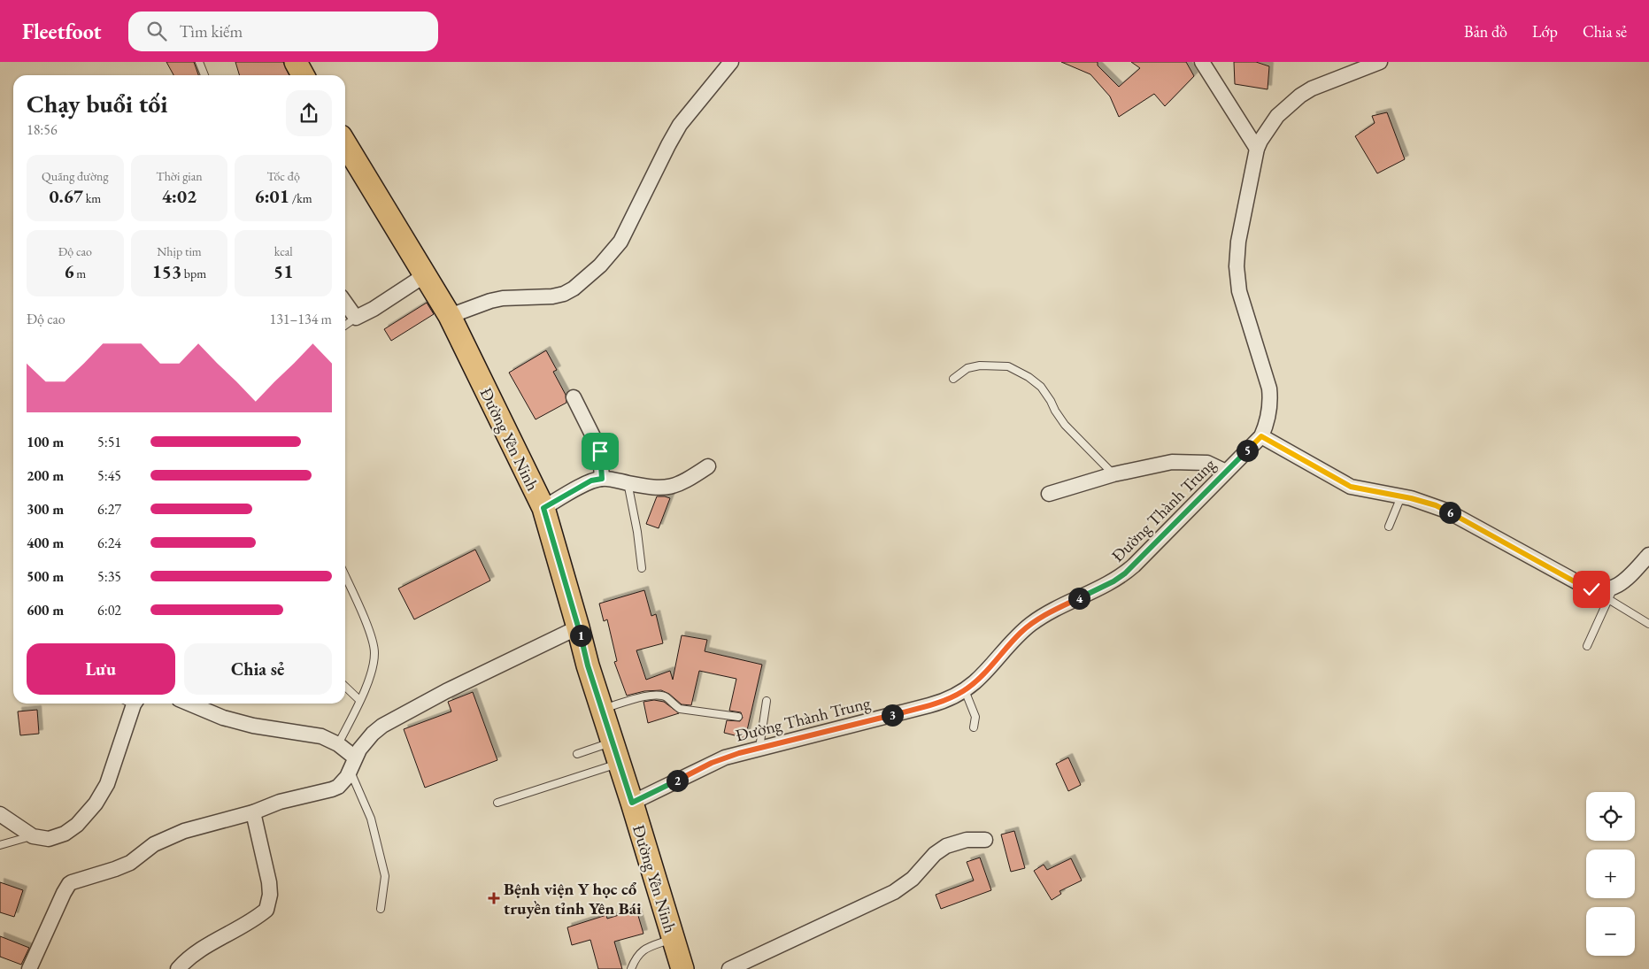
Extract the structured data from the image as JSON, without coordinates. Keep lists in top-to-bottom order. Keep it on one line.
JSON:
{"streets":{"main road":["Đường Yên Ninh"],"street":["Đường Thành Trung"]},"crossings":[["Đường Yên Ninh","Đường Thành Trung"]],"places":{"health":["Bệnh viện Y học cổ truyền tỉnh Yên Bái"]},"page":{"header":"Fleetfoot","search":"Tìm kiếm","nav":["Bản đồ","Lớp","Chia sẻ"],"heading":["Chạy buổi tối","18:56"],"stats":[["Quãng đường","0.67 km"],["Thời gian","4:02"],["Tốc độ","6:01 /km"],["Độ cao","6 m"],["Nhịp tim","153 bpm"],["kcal","51"]],"chart":["Độ cao","131–134 m"],"list":[{"name":"100 m","note":"5:51"},{"name":"200 m","note":"5:45"},{"name":"300 m","note":"6:27"},{"name":"400 m","note":"6:24"},{"name":"500 m","note":"5:35"},{"name":"600 m","note":"6:02"}],"pins":["5","6","4","1","3","2"],"buttons":["Lưu","Chia sẻ"],"map_buttons":["+","−"]}}
